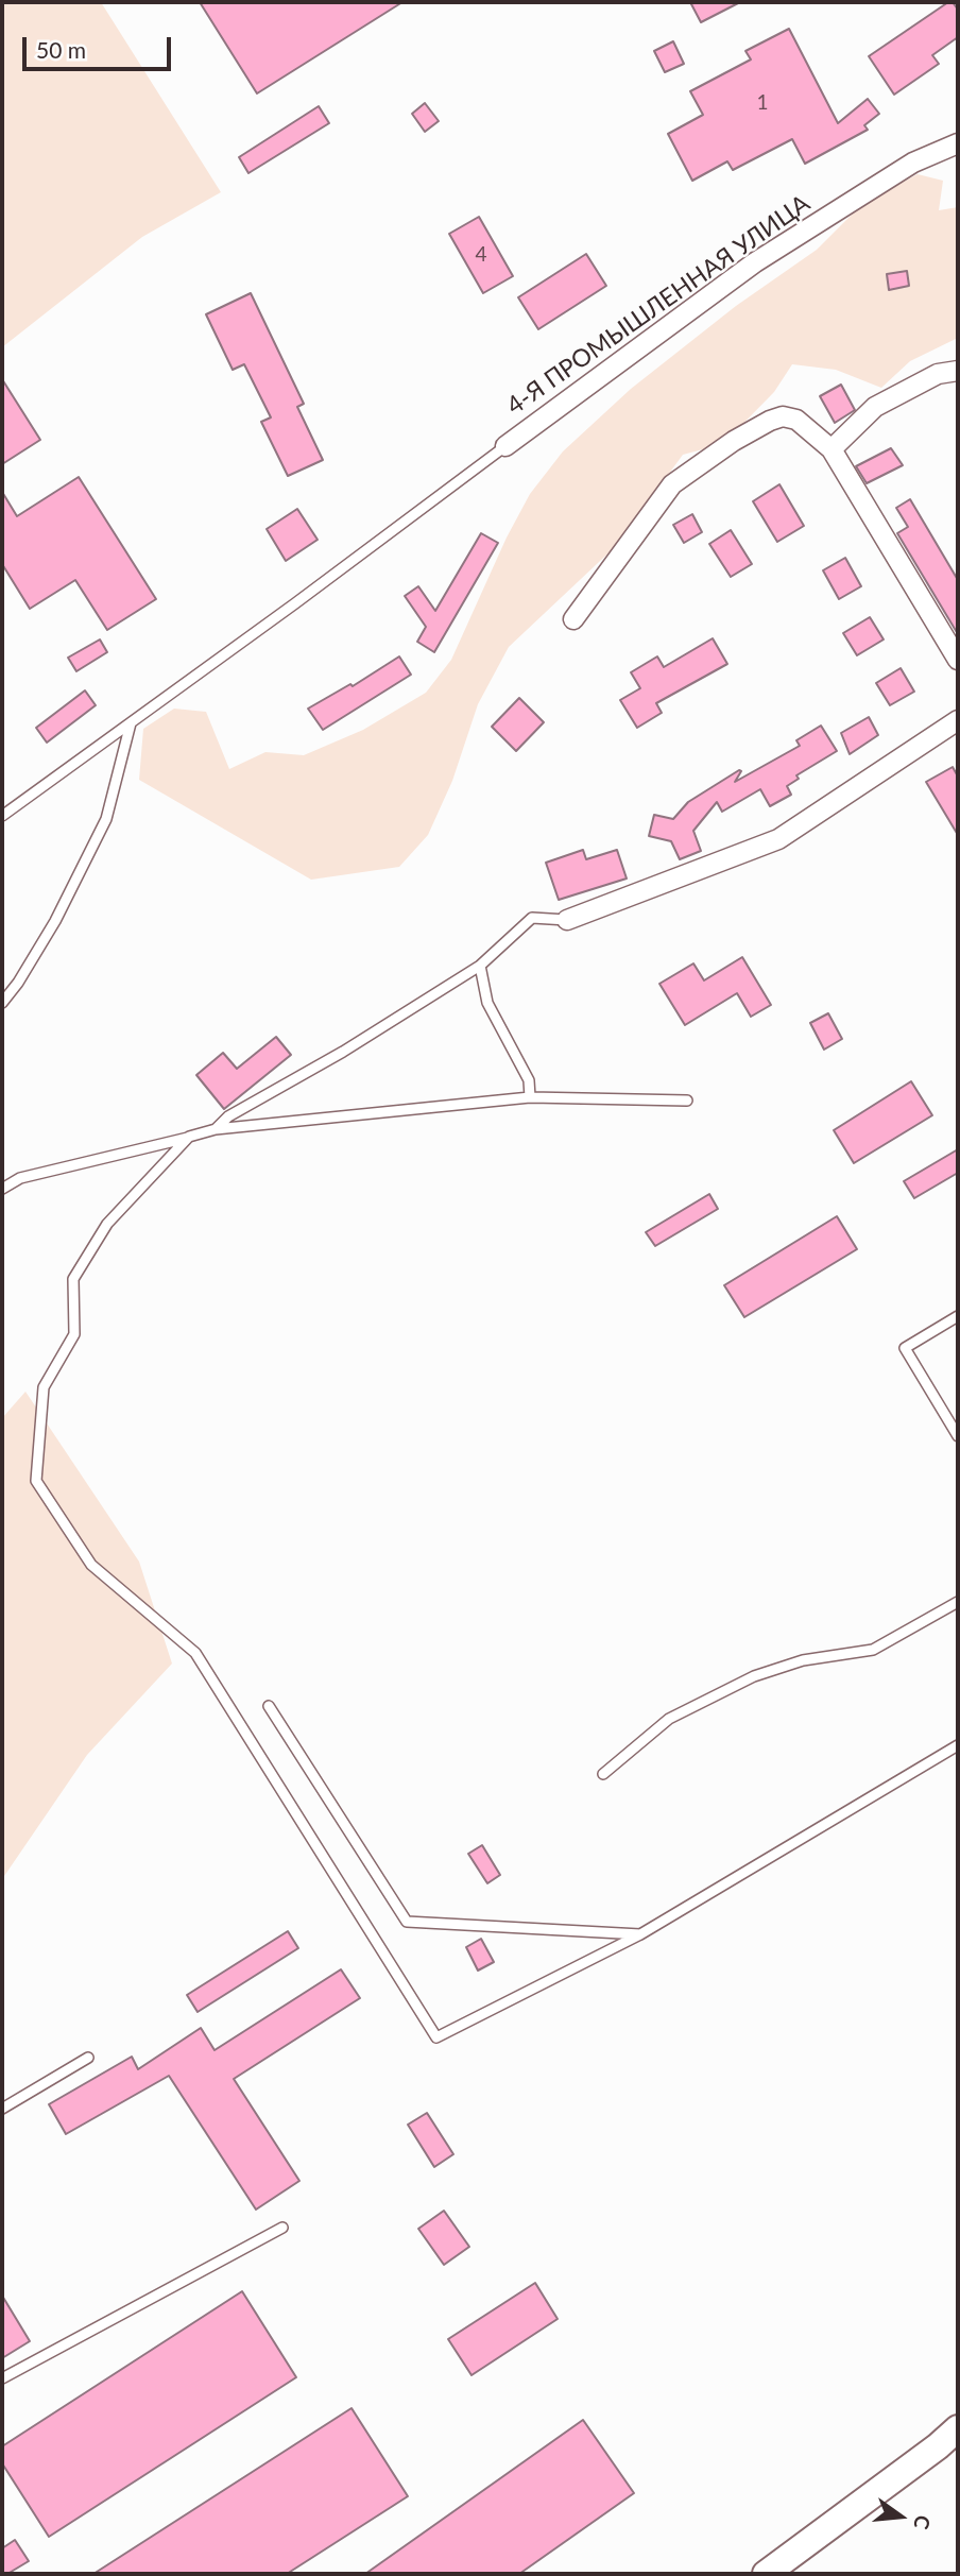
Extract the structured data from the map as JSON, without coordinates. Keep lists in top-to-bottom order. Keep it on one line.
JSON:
{"streets":{"street":["4-Я ПРОМЫШЛЕННАЯ УЛИЦА"]},"house_numbers":["1","4"],"scale_bar":"50 m","north":"right"}
